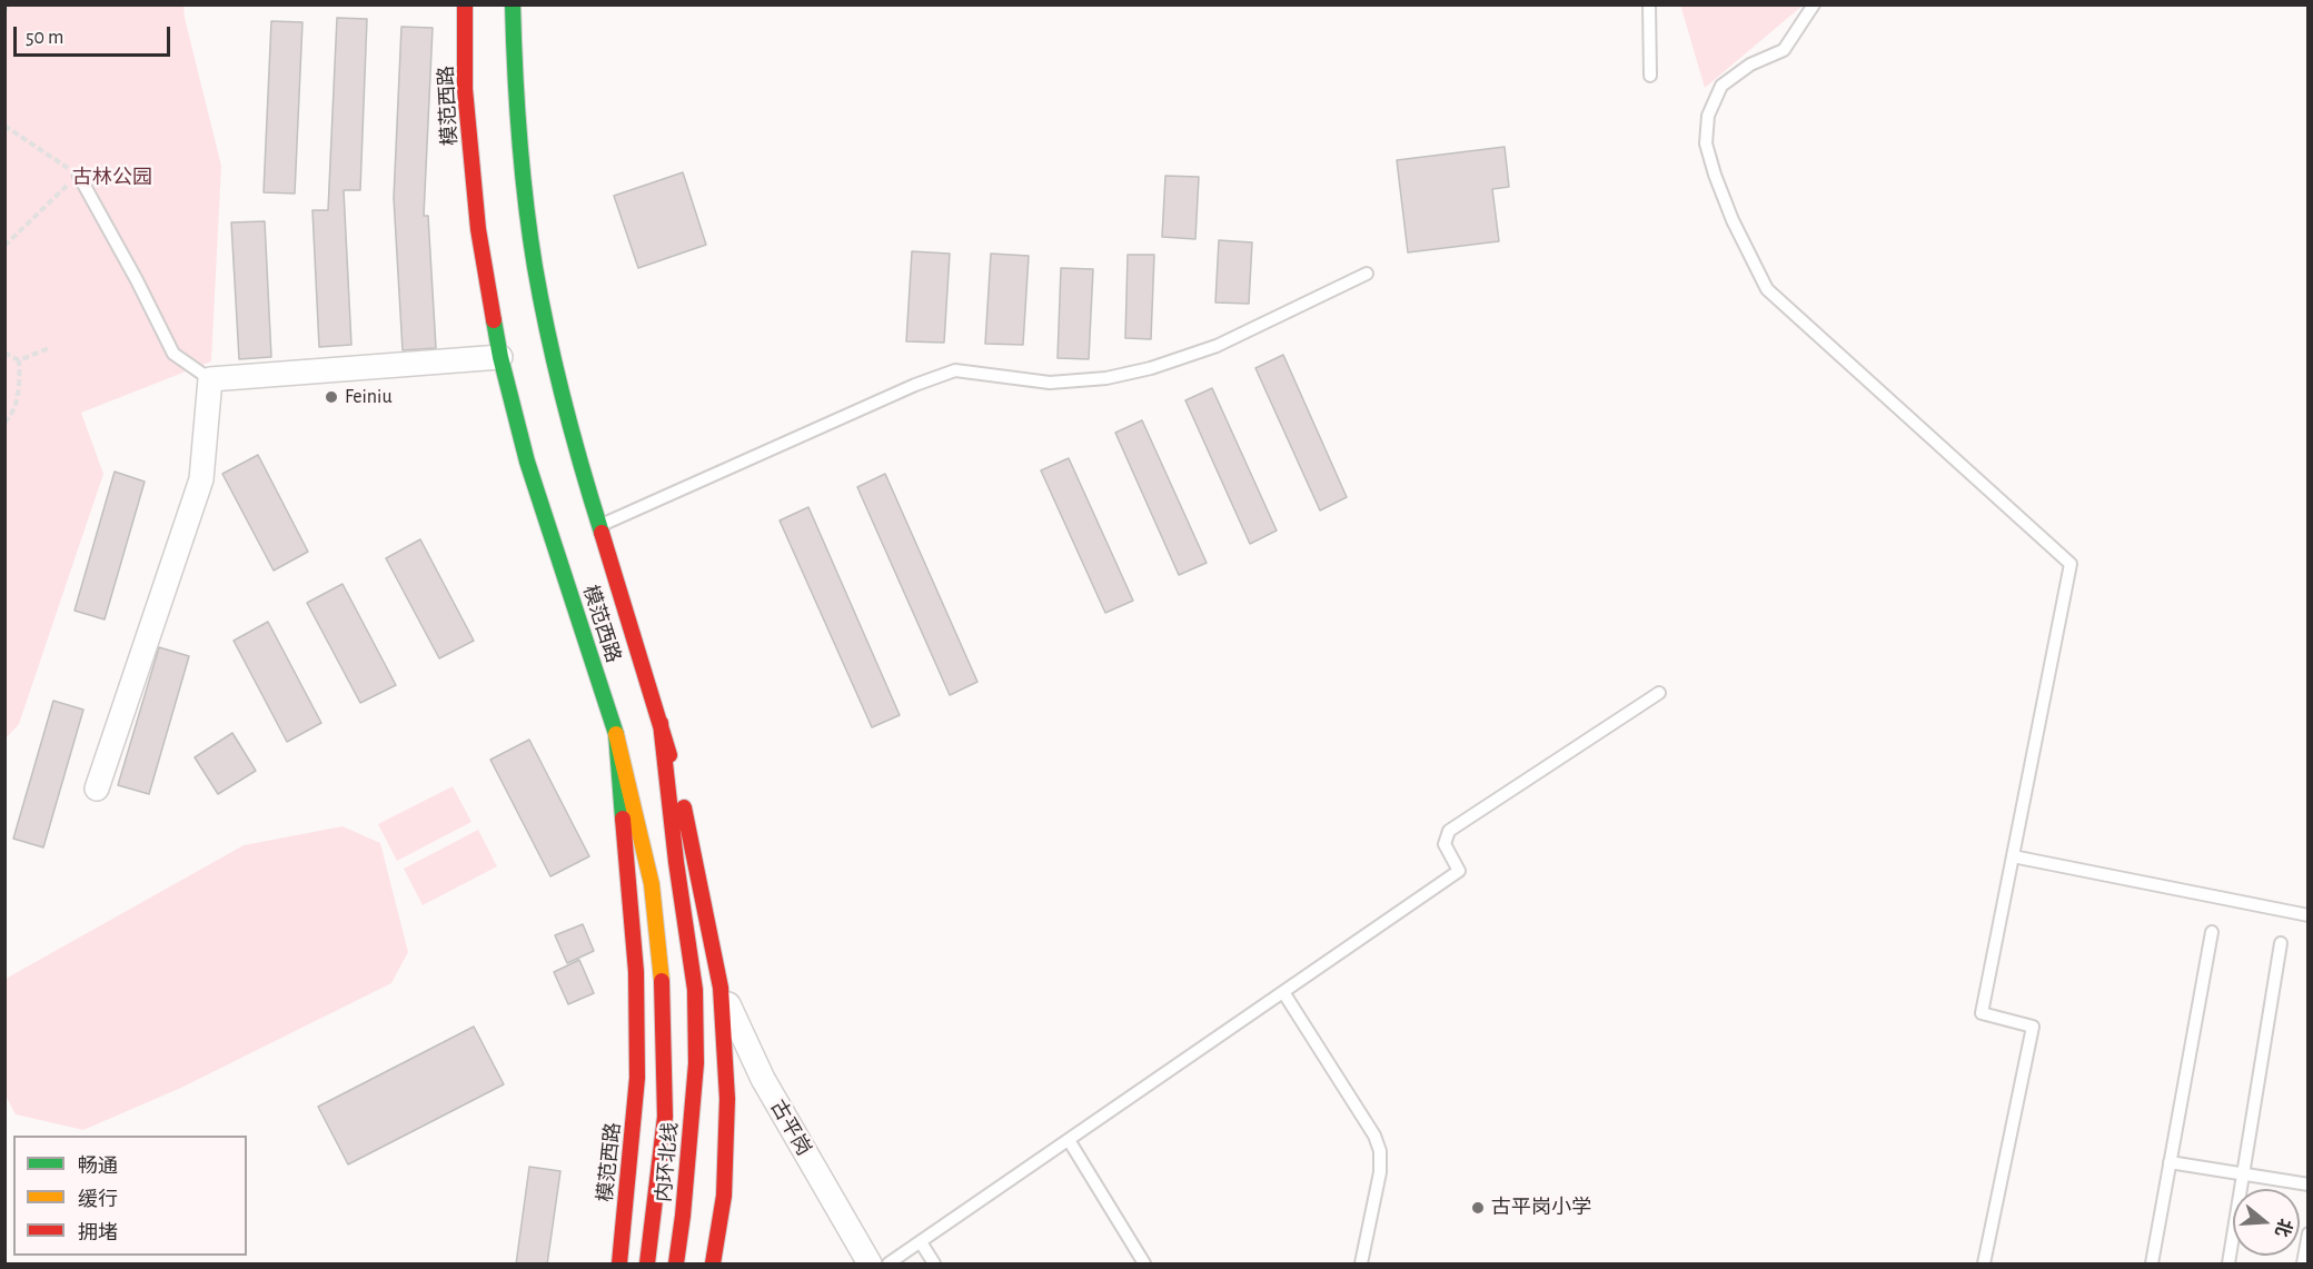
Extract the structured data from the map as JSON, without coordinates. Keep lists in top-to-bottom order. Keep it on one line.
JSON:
{"streets":{"main road":["模范西路","内环北线"],"street":["古平岗"]},"crossings":[["模范西路","内环北线"]],"parks":["古林公园"],"places":["Feiniu","古平岗小学"],"legend":["畅通","缓行","拥堵"],"scale_bar":"50 m","north":"right"}
